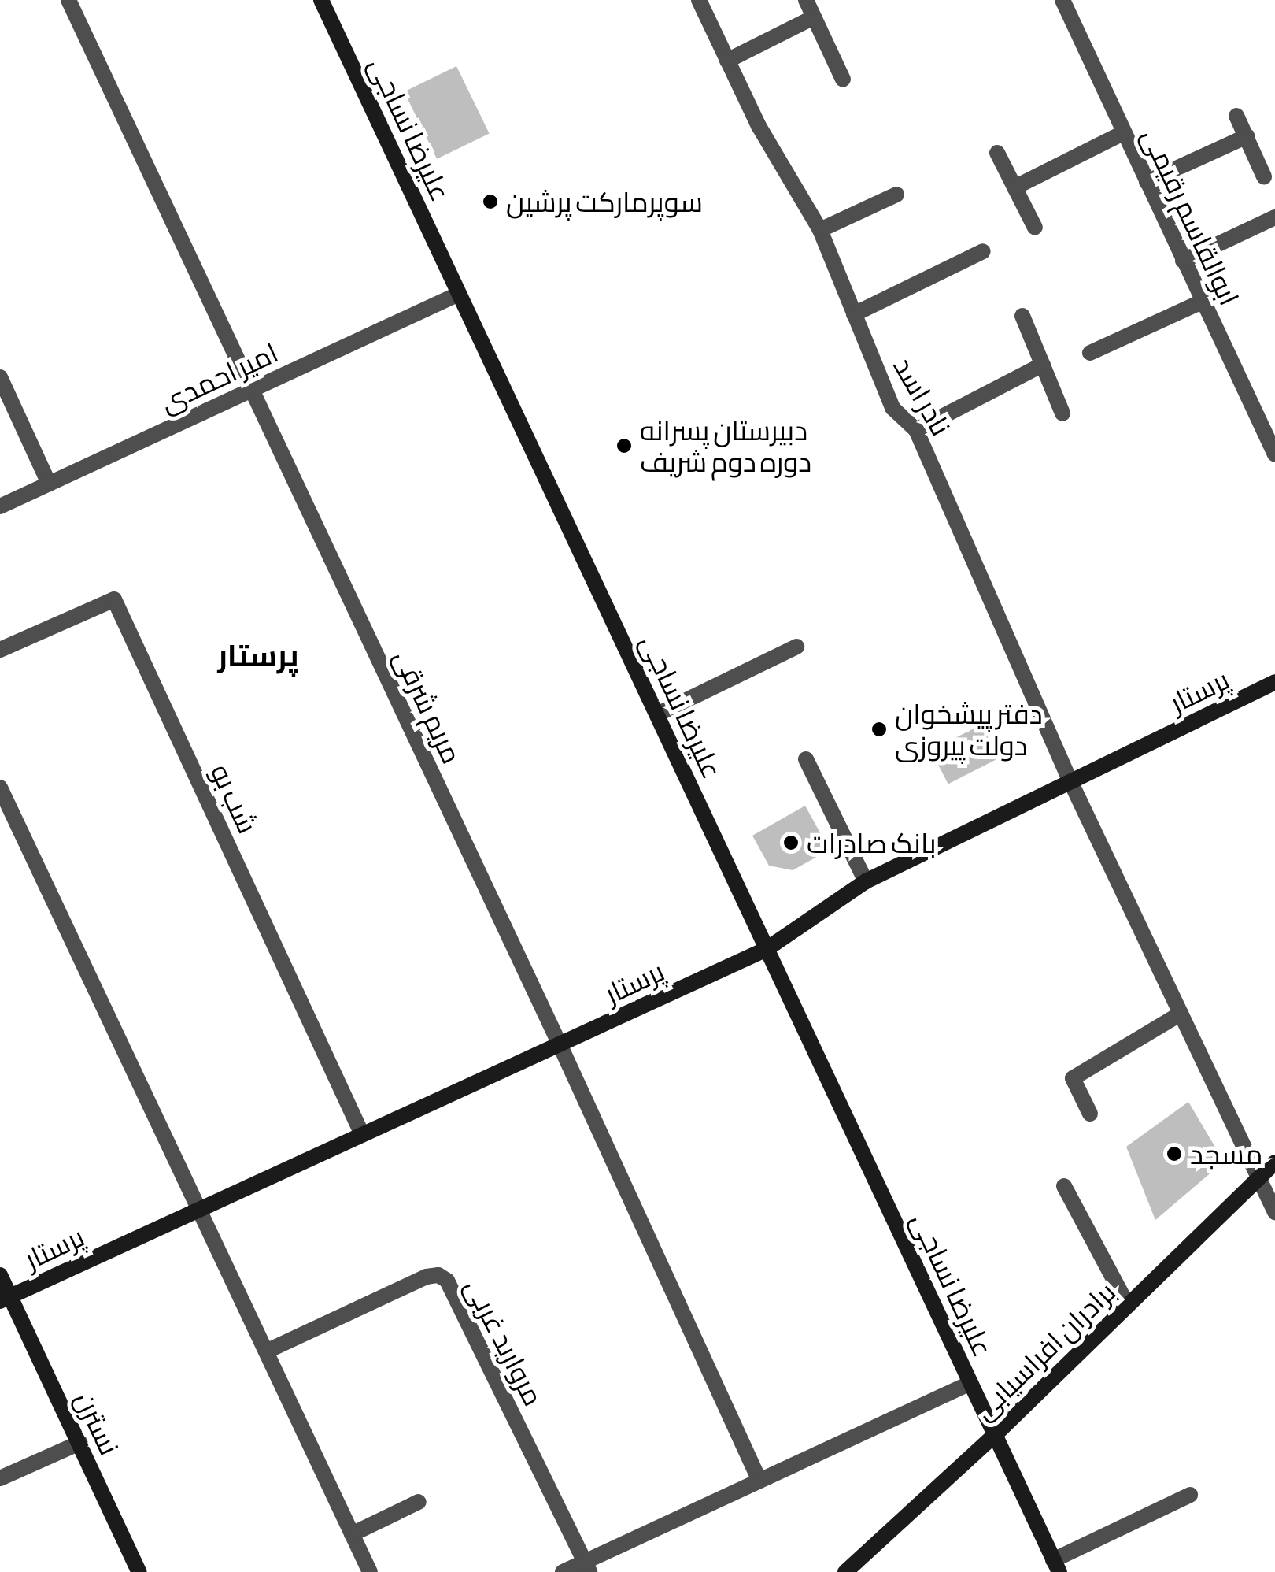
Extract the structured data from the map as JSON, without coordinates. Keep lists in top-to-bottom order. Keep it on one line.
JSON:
{"streets":{"street":["علیرضا نساجی","ابوالقاسم رقیمی","امیر احمدی","نادر اسد","پرستار","مریم شرقی","شب بو","مروارید غربی","برادران افراسیابی","نسترن"]},"crossings":[["علیرضا نساجی","امیر احمدی"],["علیرضا نساجی","پرستار"],["علیرضا نساجی","برادران افراسیابی"],["امیر احمدی","مریم شرقی"],["نادر اسد","پرستار"],["نادر اسد","برادران افراسیابی"],["پرستار","مریم شرقی"],["پرستار","شب بو"],["پرستار","نسترن"]],"districts":["پرستار"],"places":["سوپرمارکت پرشین","دبیرستان پسرانه دوره دوم شریف","دفتر پیشخوان دولت پیروزی","بانک صادرات","مسجد"]}
